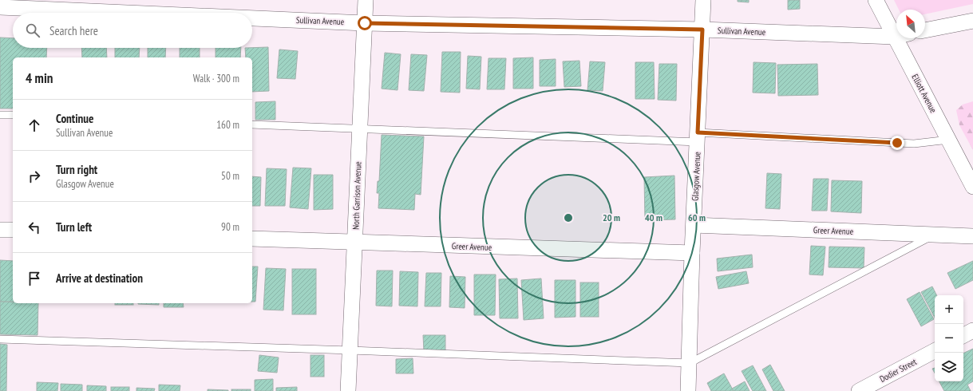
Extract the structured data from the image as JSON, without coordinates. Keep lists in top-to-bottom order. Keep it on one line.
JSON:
{"streets":{"street":["Sullivan Avenue","Elliott Avenue","Glasgow Avenue","North Garrison Avenue","Greer Avenue","Dodier Street"]},"crossings":[["Sullivan Avenue","Glasgow Avenue"],["Sullivan Avenue","North Garrison Avenue"],["Glasgow Avenue","Greer Avenue"],["North Garrison Avenue","Greer Avenue"]],"north":"top left","page":{"search":"Search here","heading":["4 min","Walk · 300 m"],"list":[["Continue","Sullivan Avenue","160 m"],["Turn right","Glasgow Avenue","50 m"],["Turn left","90 m"],"Arrive at destination"],"map_buttons":["+","−"]},"rings":["20 m","40 m","60 m"]}
